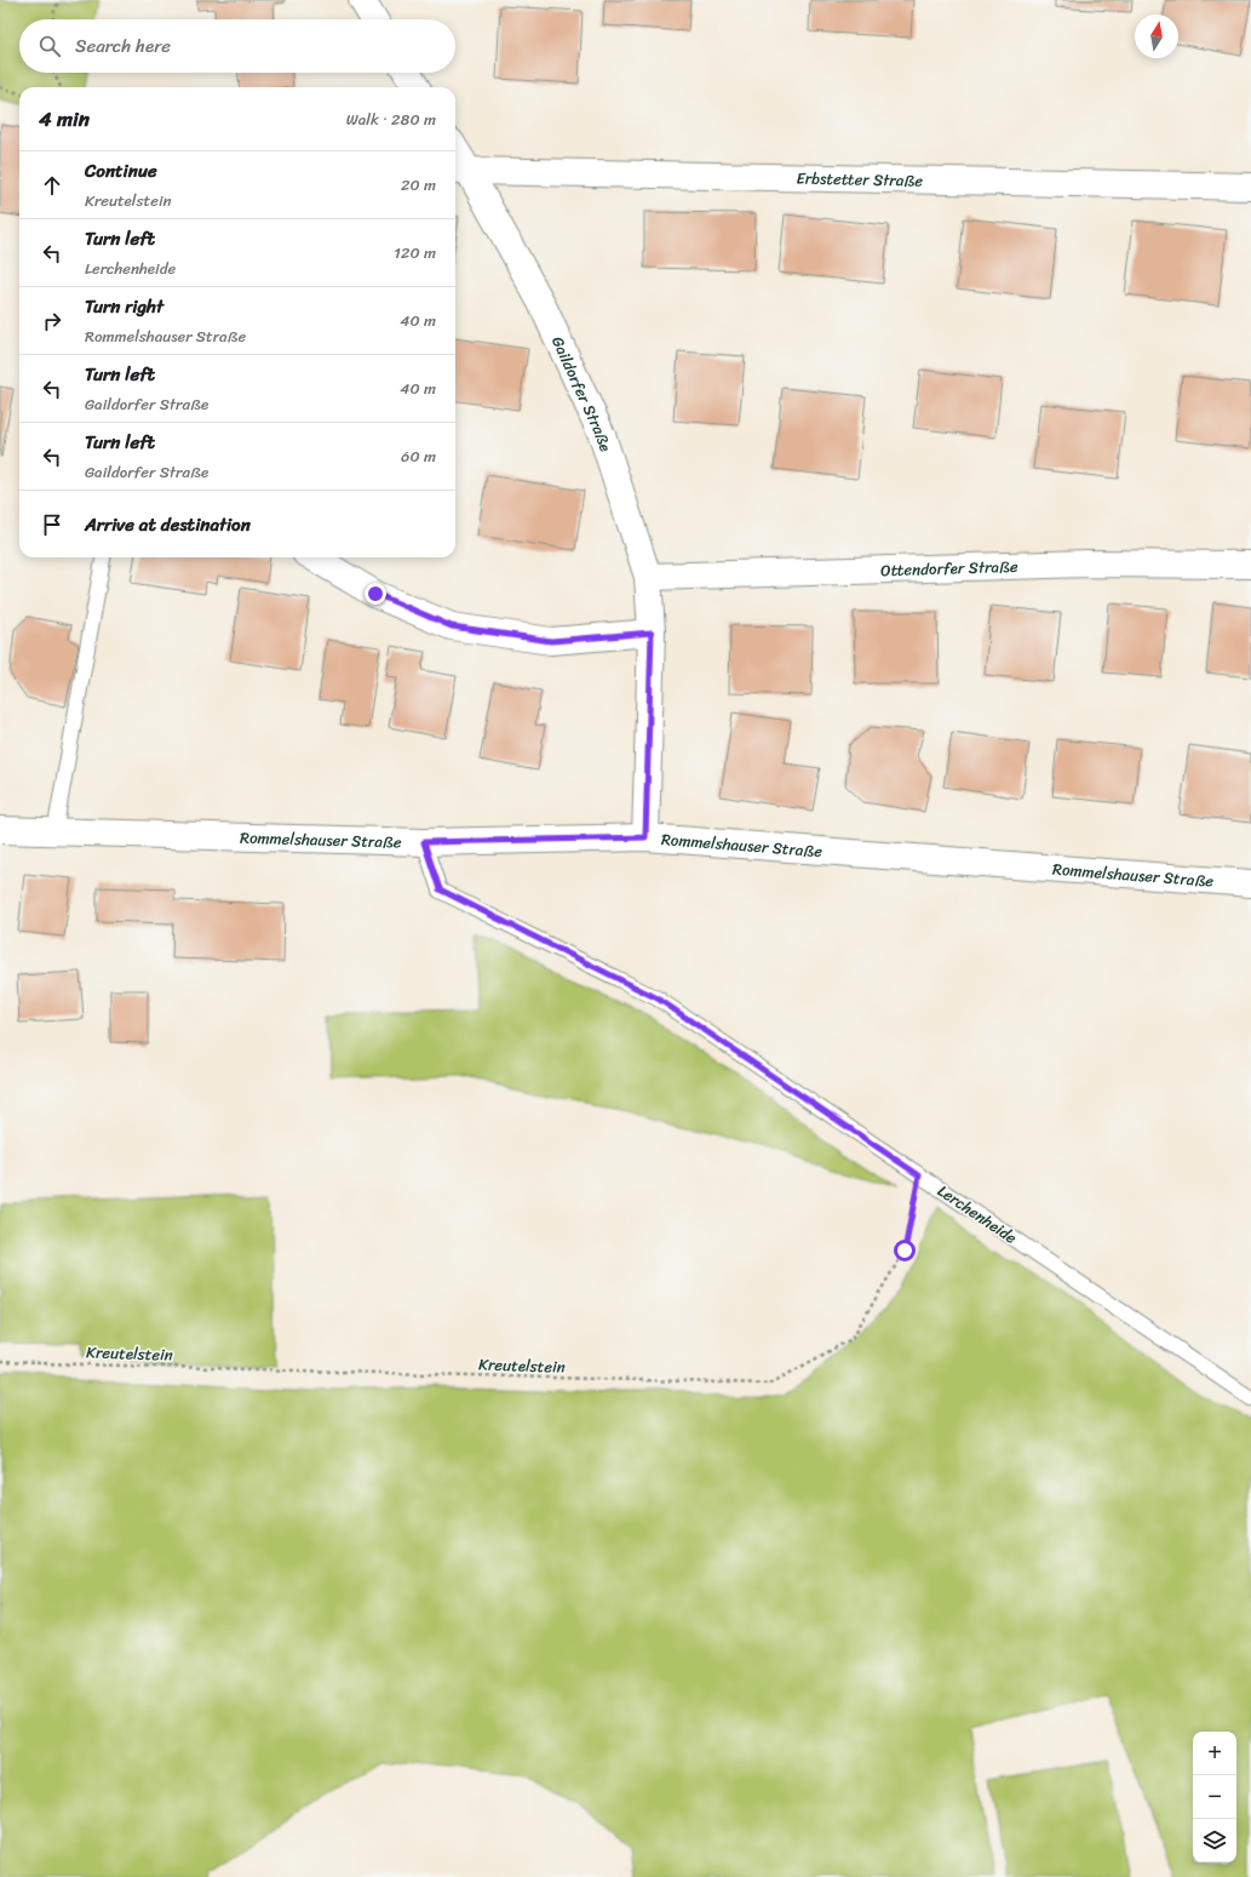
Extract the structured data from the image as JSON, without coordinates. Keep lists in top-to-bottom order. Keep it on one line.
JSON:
{"streets":{"street":["Erbstetter Straße","Gaildorfer Straße","Ottendorfer Straße","Rommelshauser Straße"],"lane":["Lerchenheide"],"path":["Kreutelstein"]},"crossings":[["Erbstetter Straße","Gaildorfer Straße"],["Gaildorfer Straße","Ottendorfer Straße"],["Gaildorfer Straße","Rommelshauser Straße"],["Rommelshauser Straße","Lerchenheide"],["Lerchenheide","Kreutelstein"]],"north":"top","page":{"search":"Search here","heading":["4 min","Walk · 280 m"],"list":[["Continue","Kreutelstein","20 m"],["Turn left","Lerchenheide","120 m"],["Turn right","Rommelshauser Straße","40 m"],["Turn left","Gaildorfer Straße","40 m"],["Turn left","Gaildorfer Straße","60 m"],"Arrive at destination"],"map_buttons":["+","−"]}}
